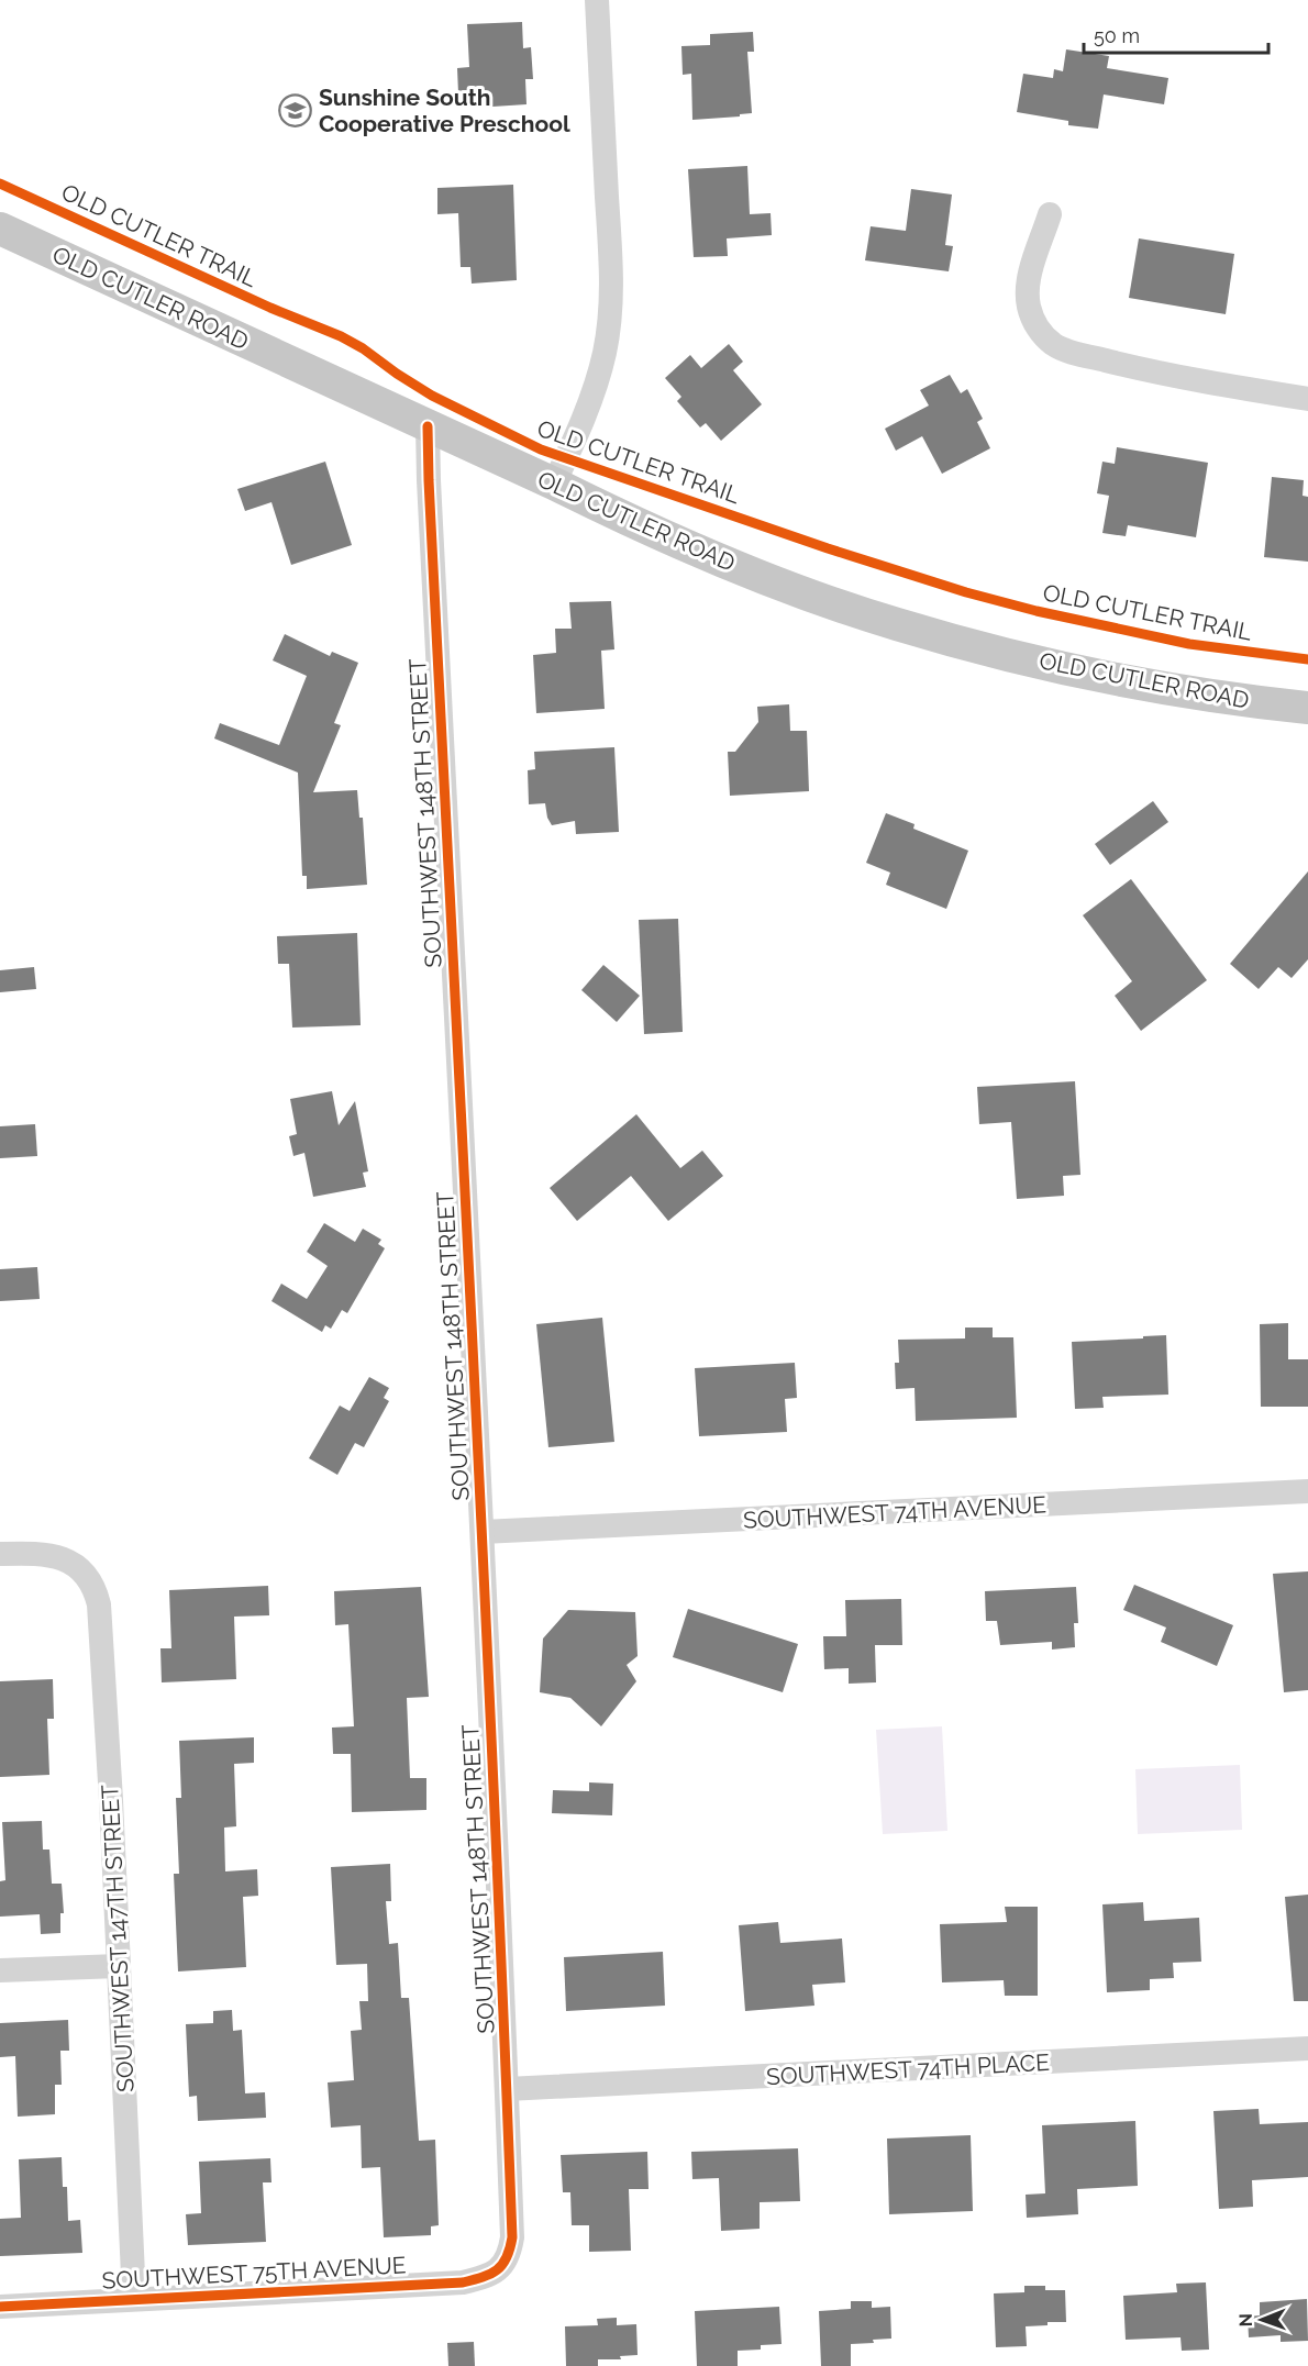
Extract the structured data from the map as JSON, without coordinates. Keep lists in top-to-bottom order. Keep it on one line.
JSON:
{"streets":{"main road":["OLD CUTLER ROAD"],"street":["SOUTHWEST 148TH STREET","SOUTHWEST 74TH AVENUE","SOUTHWEST 147TH STREET","SOUTHWEST 74TH PLACE","SOUTHWEST 75TH AVENUE"],"cycle path":["OLD CUTLER TRAIL"]},"crossings":[["OLD CUTLER ROAD","SOUTHWEST 148TH STREET"],["SOUTHWEST 148TH STREET","SOUTHWEST 74TH AVENUE"],["SOUTHWEST 148TH STREET","SOUTHWEST 74TH PLACE"],["SOUTHWEST 148TH STREET","SOUTHWEST 75TH AVENUE"],["SOUTHWEST 147TH STREET","SOUTHWEST 75TH AVENUE"]],"places":{"school or university":["Sunshine South Cooperative Preschool"]},"scale_bar":"50 m","north":"left"}
